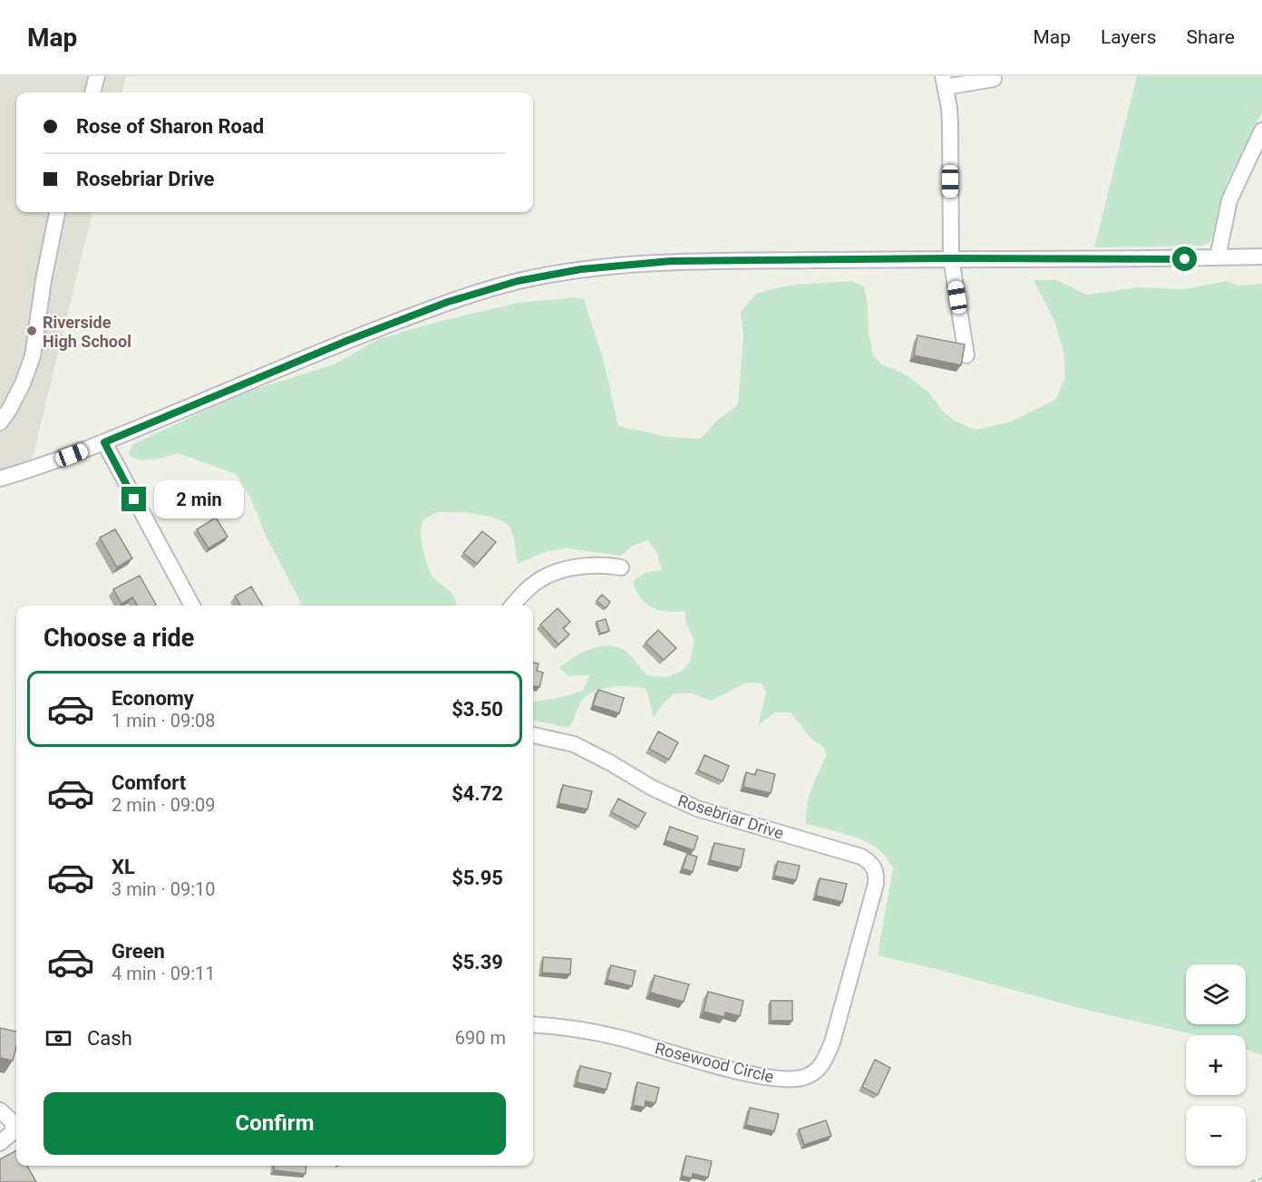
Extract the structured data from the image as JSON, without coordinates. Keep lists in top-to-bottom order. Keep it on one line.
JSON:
{"streets":{"street":["Rosebriar Drive","Rosewood Circle"]},"crossings":[["Rosebriar Drive","Rosewood Circle"]],"places":["Riverside High School"],"page":{"header":"Map","nav":["Map","Layers","Share"],"banner":["Rose of Sharon Road","Rosebriar Drive"],"bubble":"2 min","heading":"Choose a ride","list":[{"name":"Economy","note":"1 min · 09:08","value":"$3.50"},{"name":"Comfort","note":"2 min · 09:09","value":"$4.72"},{"name":"XL","note":"3 min · 09:10","value":"$5.95"},{"name":"Green","note":"4 min · 09:11","value":"$5.39"}],"map_buttons":["+","−"],"pay":["Cash","690 m"],"buttons":"Confirm"}}
